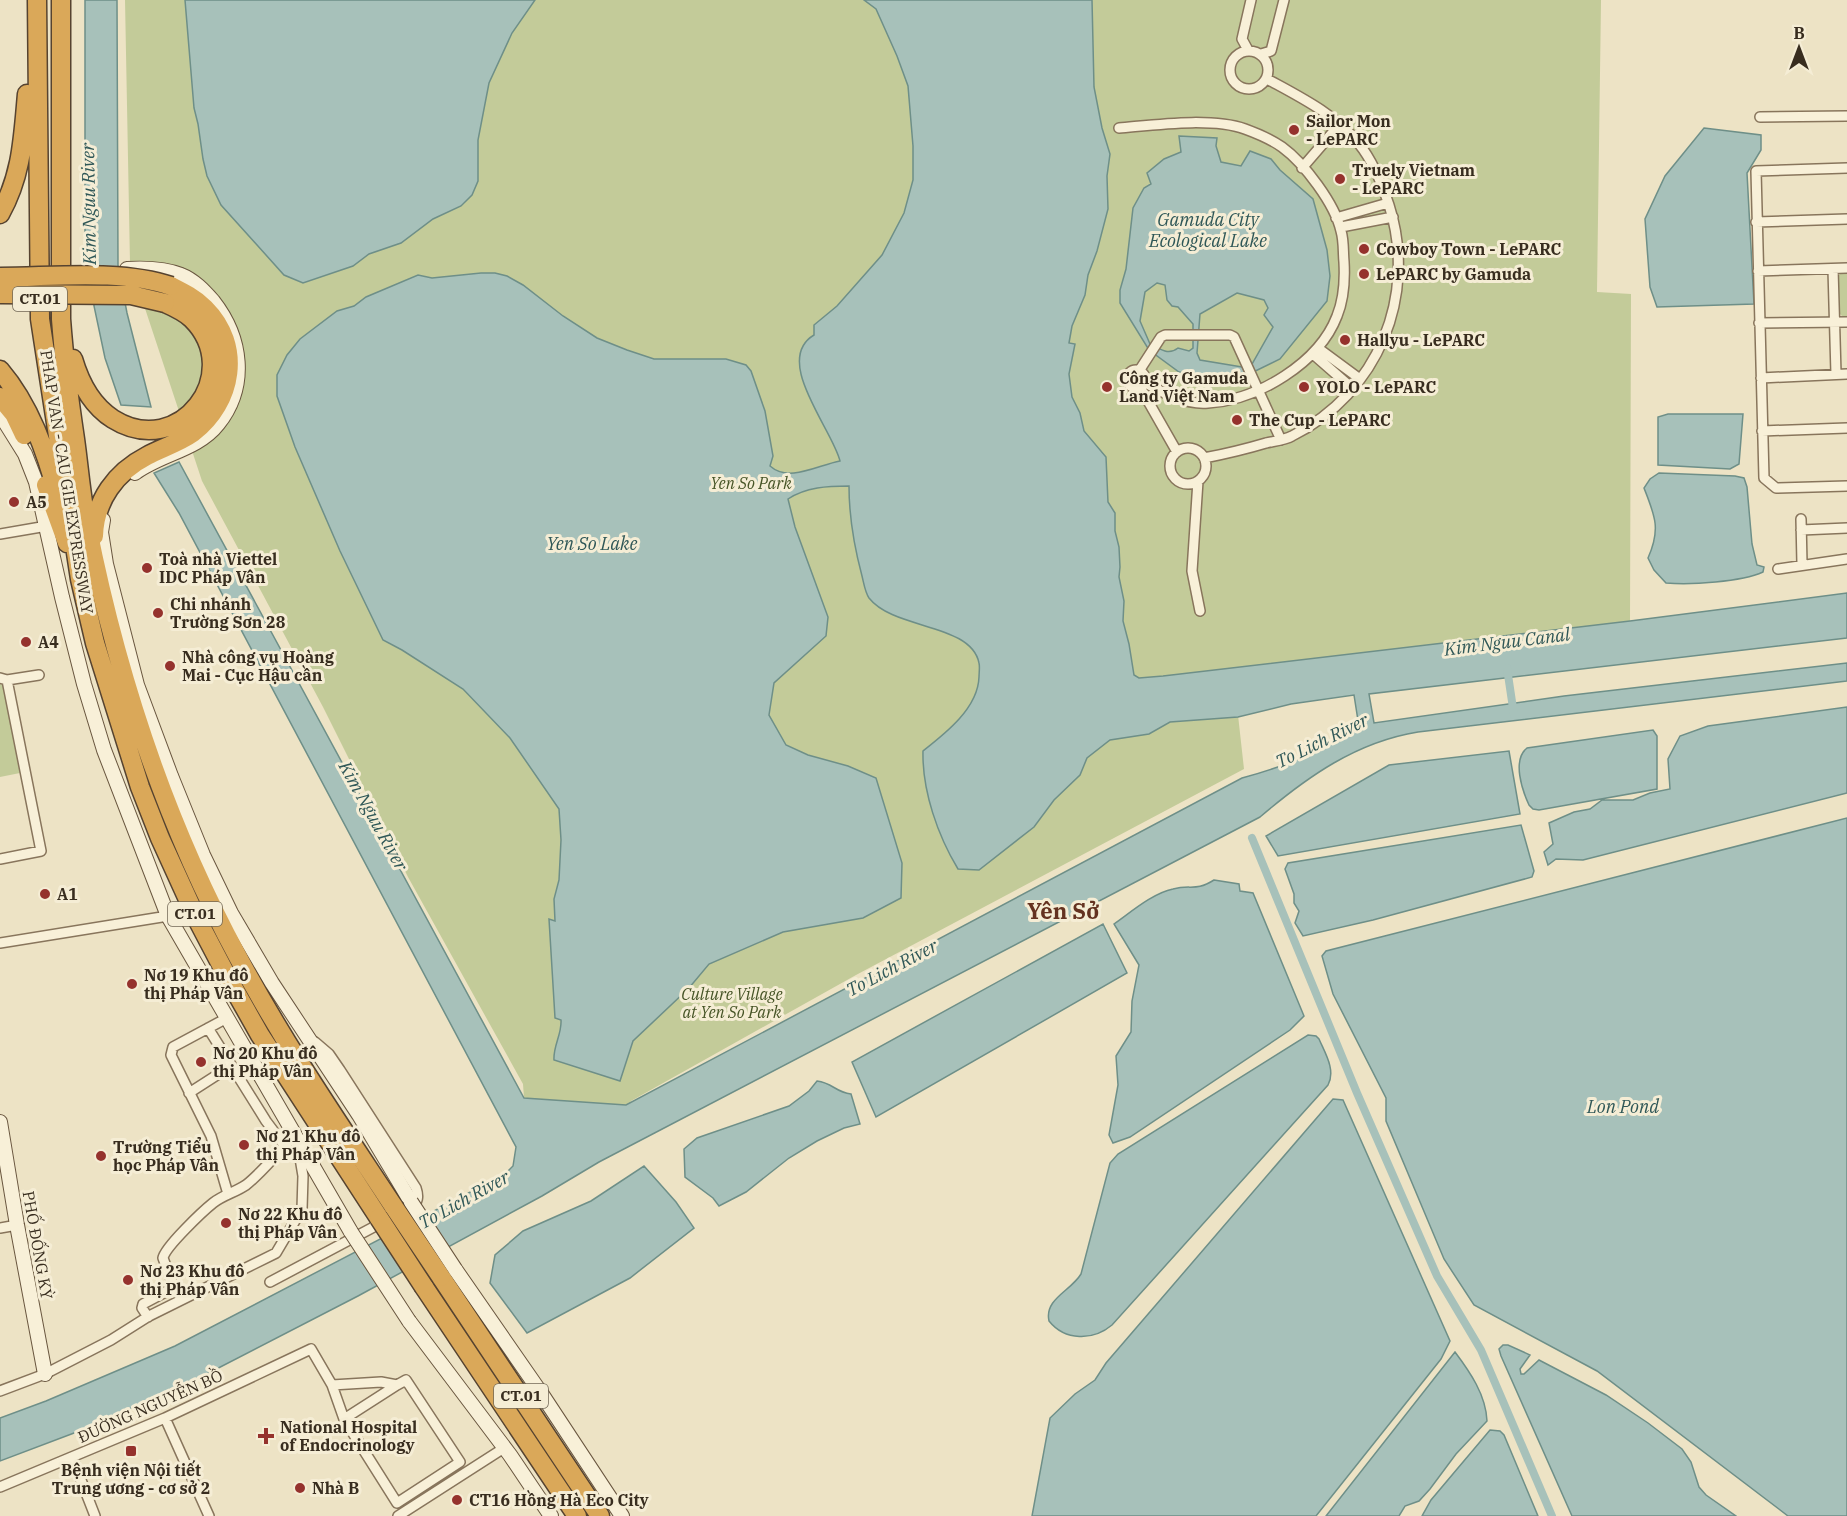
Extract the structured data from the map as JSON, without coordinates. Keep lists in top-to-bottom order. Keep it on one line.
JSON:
{"streets":{"highway":["CT.01","PHAP VAN - CAU GIE EXPRESSWAY"],"street":["PHỐ ĐỐNG KỲ","ĐƯỜNG NGUYỄN BỒ"]},"crossings":[["CT.01","PHAP VAN - CAU GIE EXPRESSWAY"]],"districts":["Yên Sở"],"water":["Kim Nguu River","Gamuda City Ecological Lake","Yen So Lake","Kim Nguu Canal","To Lich River","Lon Pond"],"parks":["Yen So Park","Culture Village at Yen So Park"],"places":{"other":["Sailor Mon - LePARC","Truely Vietnam - LePARC","Cowboy Town - LePARC","LePARC by Gamuda","Hallyu - LePARC","Công ty Gamuda Land Việt Nam","YOLO - LePARC","The Cup - LePARC","A5","Toà nhà Viettel IDC Pháp Vân","Chi nhánh Trường Sơn 28","A4","Nhà công vụ Hoàng Mai - Cục Hậu cần","A1","Nơ 19 Khu đô thị Pháp Vân","Nơ 20 Khu đô thị Pháp Vân","Nơ 21 Khu đô thị Pháp Vân","Trường Tiểu học Pháp Vân","Nơ 22 Khu đô thị Pháp Vân","Nơ 23 Khu đô thị Pháp Vân","Nhà B","CT16 Hồng Hà Eco City"],"health":["National Hospital of Endocrinology"],"transit":["Bệnh viện Nội tiết Trung ương - cơ sở 2"]},"north":"top"}
